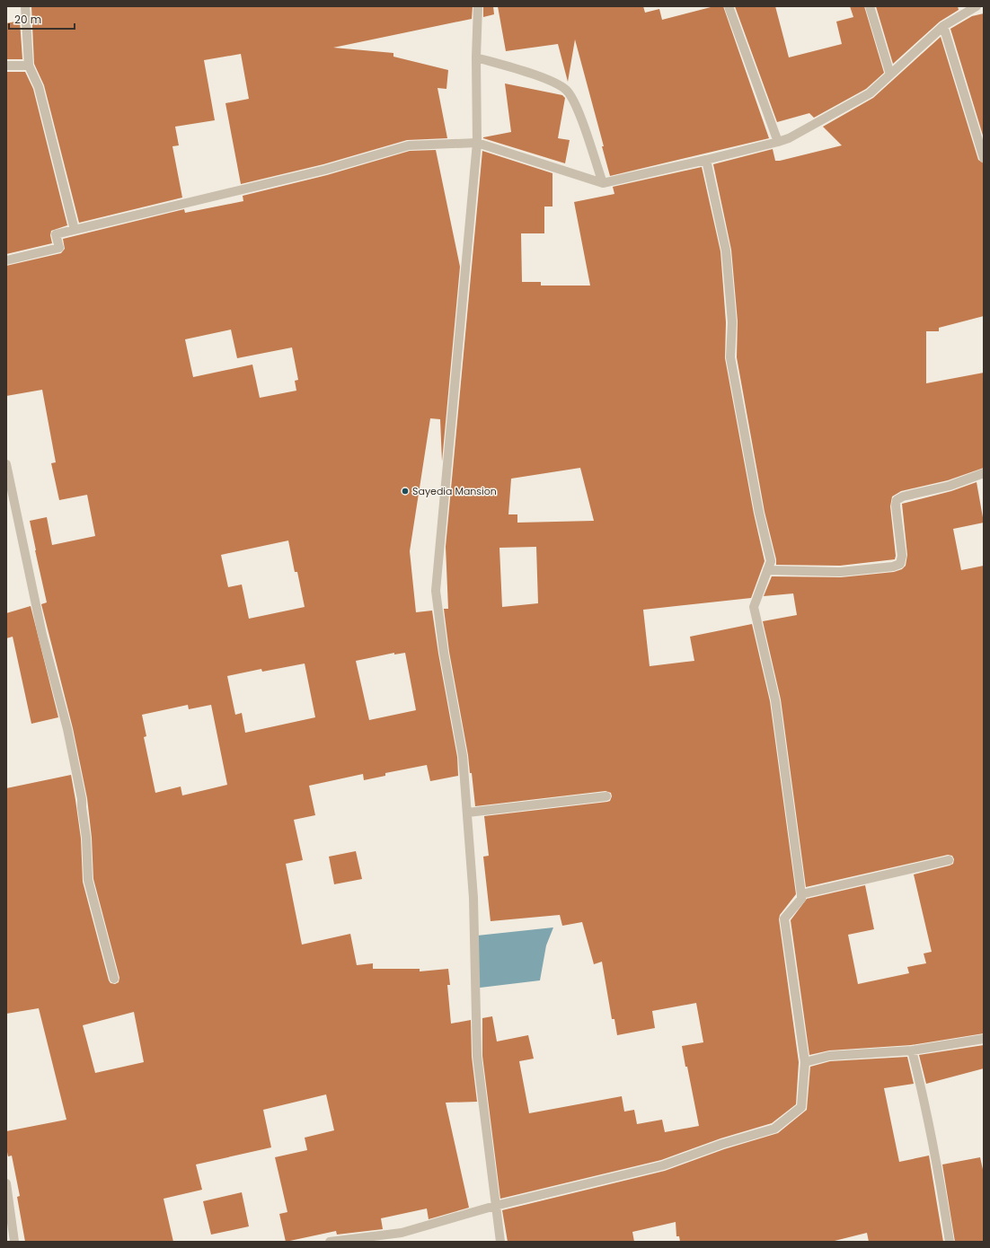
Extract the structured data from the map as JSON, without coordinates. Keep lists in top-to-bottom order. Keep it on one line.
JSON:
{"places":["Sayedia Mansion"],"scale_bar":"20 m"}
